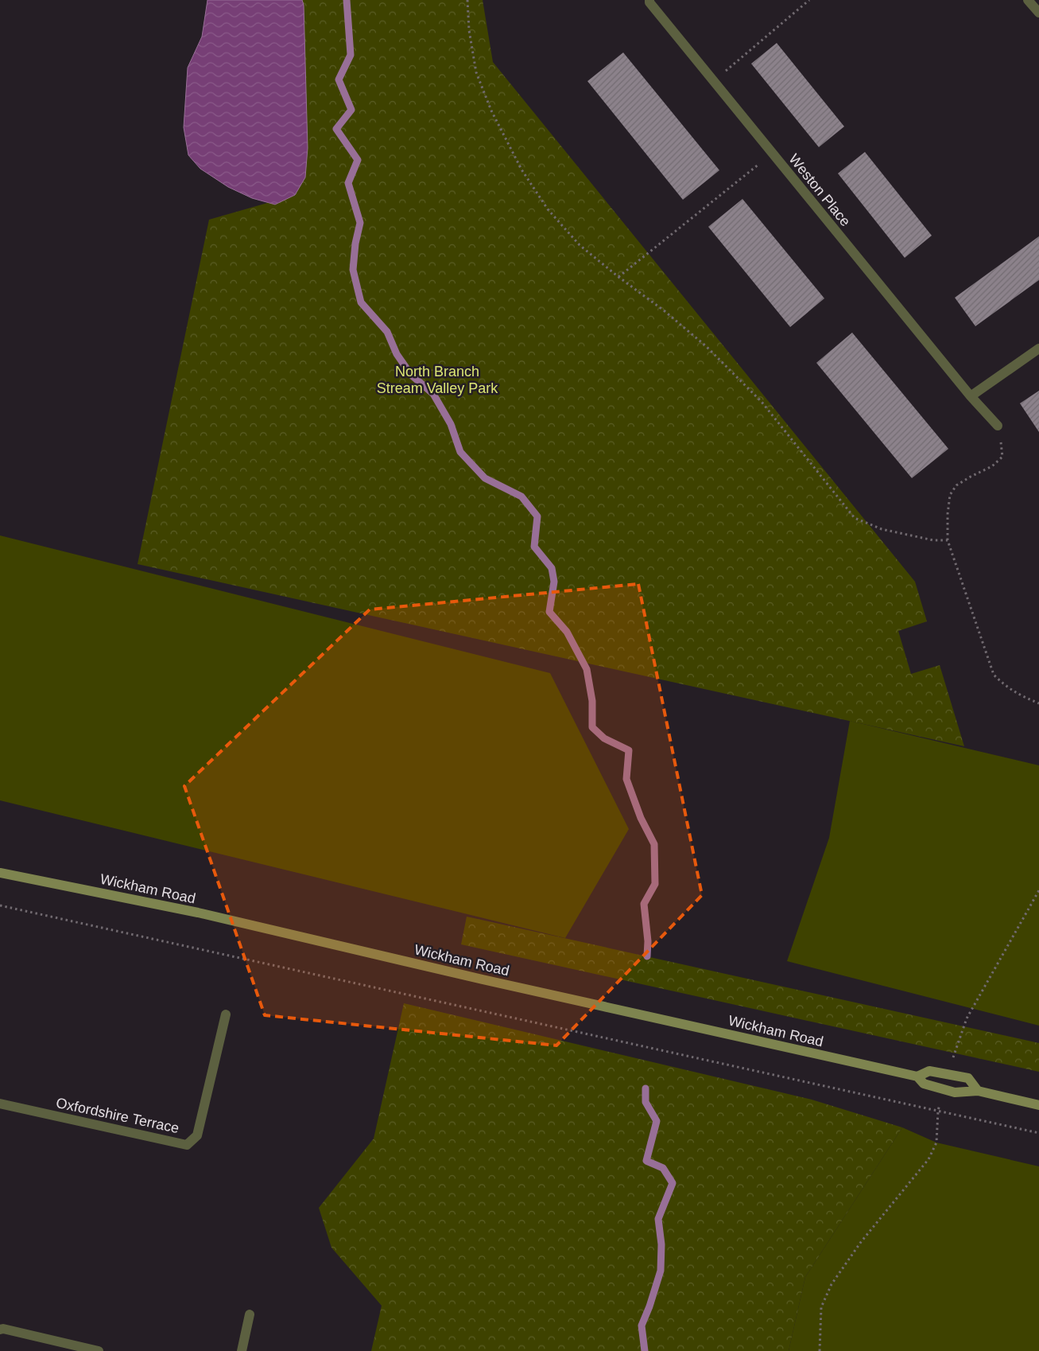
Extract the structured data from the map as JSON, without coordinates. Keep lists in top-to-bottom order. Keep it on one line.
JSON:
{"streets":{"street":["Weston Place","Wickham Road","Oxfordshire Terrace"]},"parks":["North Branch Stream Valley Park"]}
